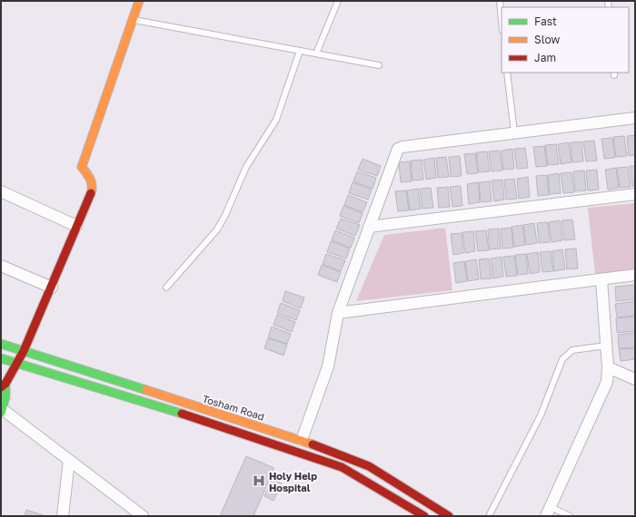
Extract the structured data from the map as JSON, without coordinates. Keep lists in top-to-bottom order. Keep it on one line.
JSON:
{"streets":{"main road":["Tosham Road"]},"places":{"hospital":["Holy Help Hospital"]},"legend":["Fast","Slow","Jam"]}
